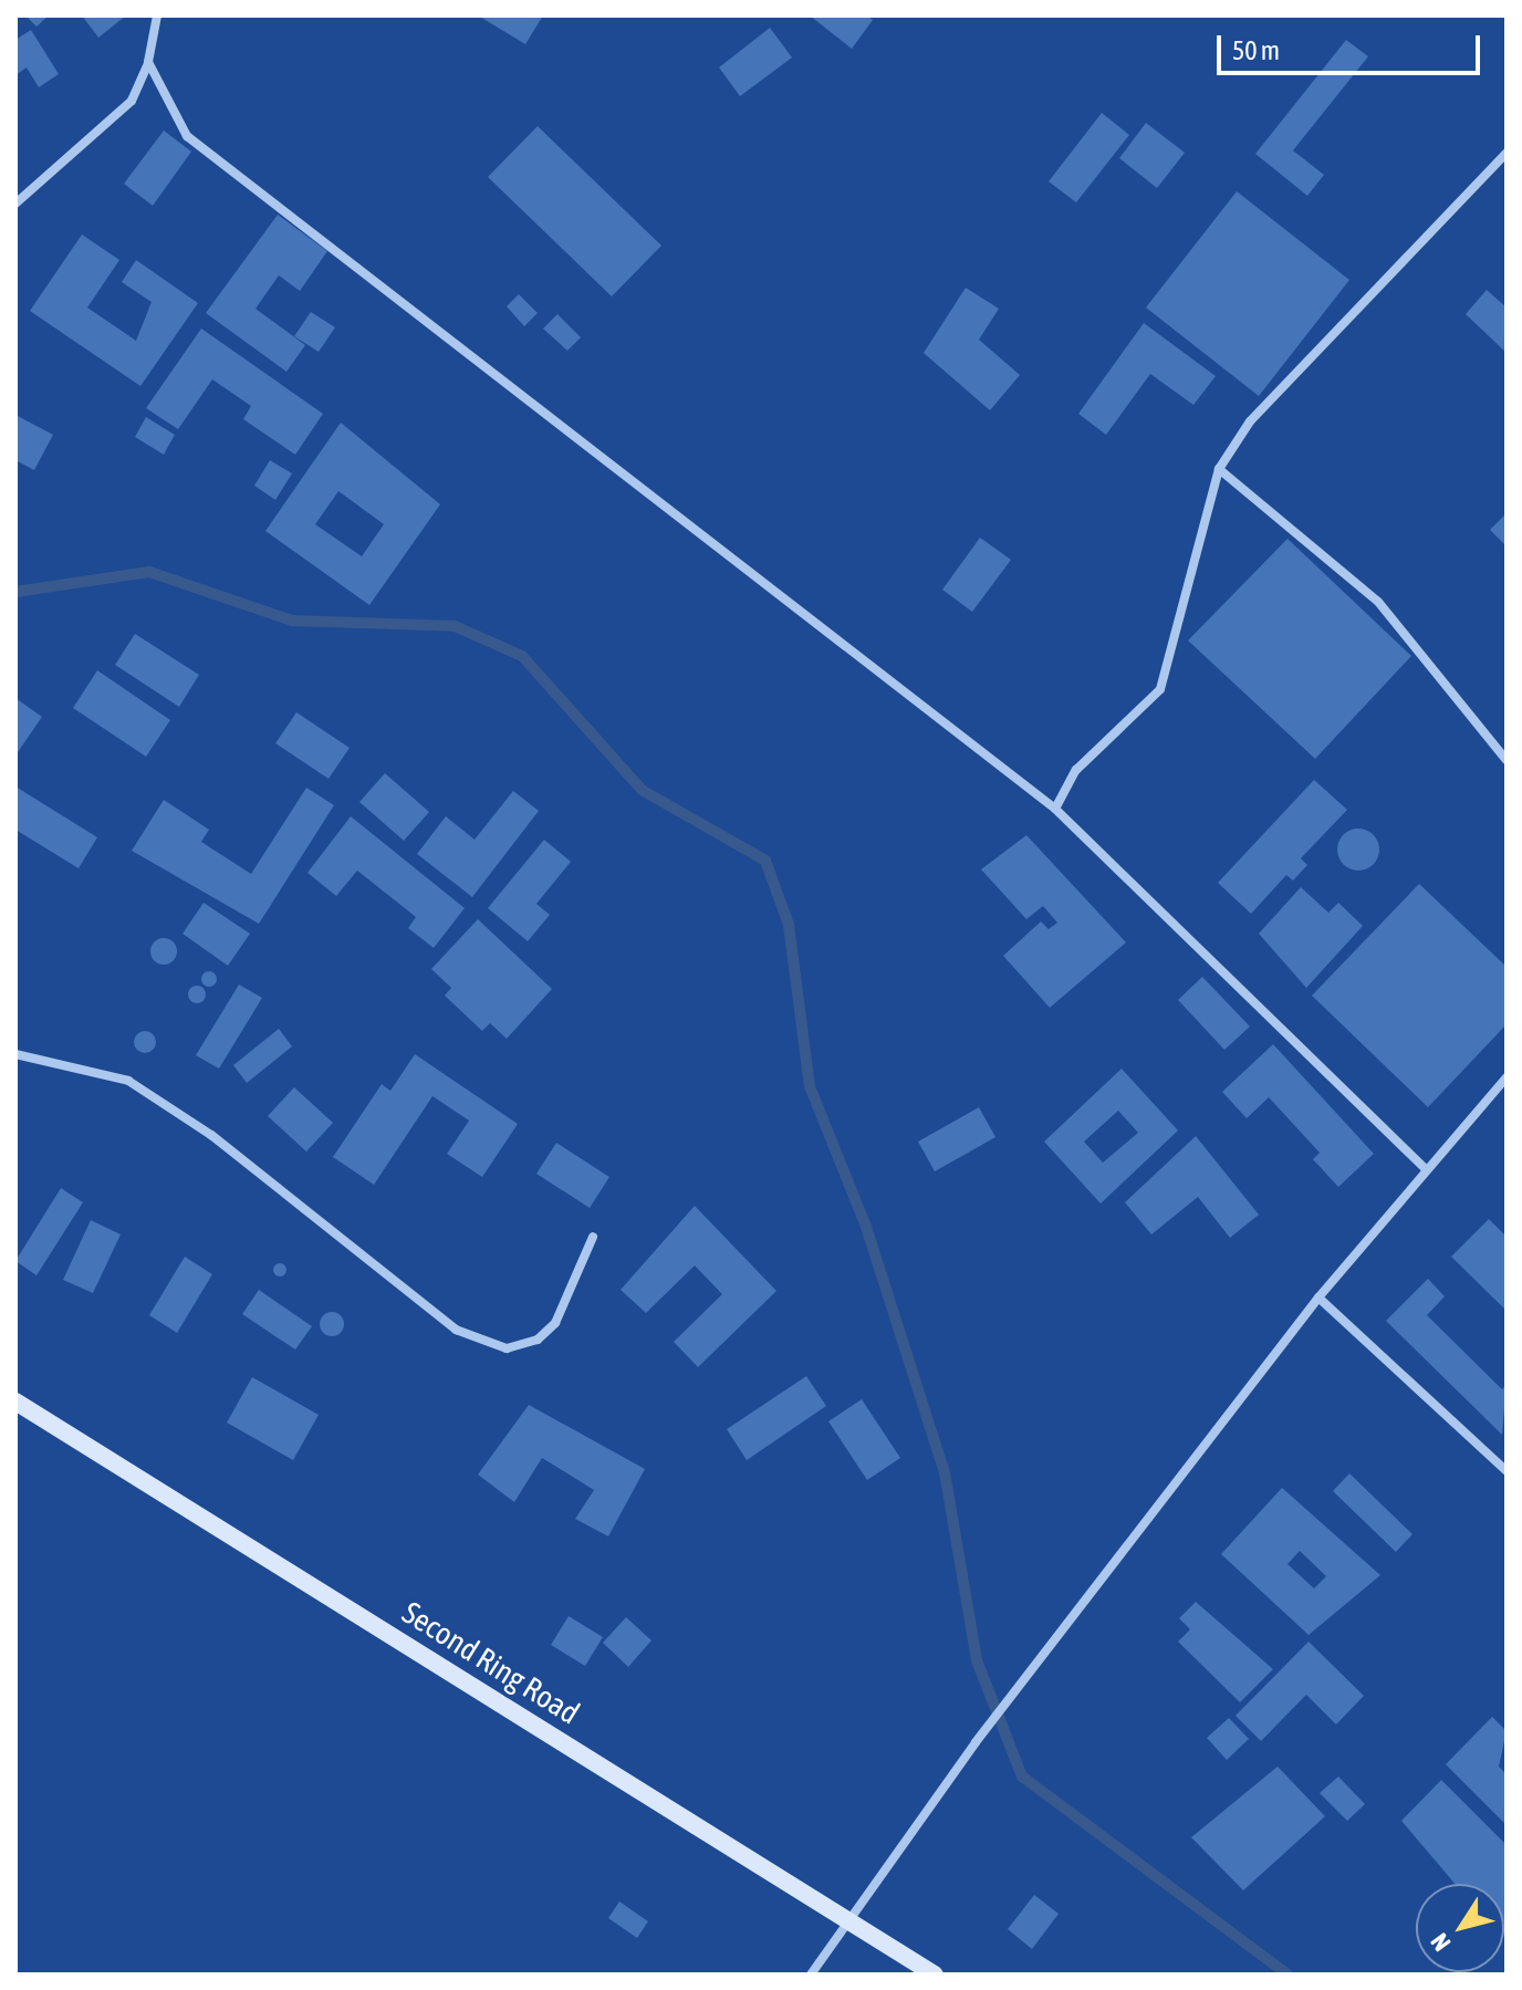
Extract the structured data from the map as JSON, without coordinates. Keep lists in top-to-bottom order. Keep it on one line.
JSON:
{"streets":{"main road":["Second Ring Road"]},"scale_bar":"50 m","north":"bottom left"}
